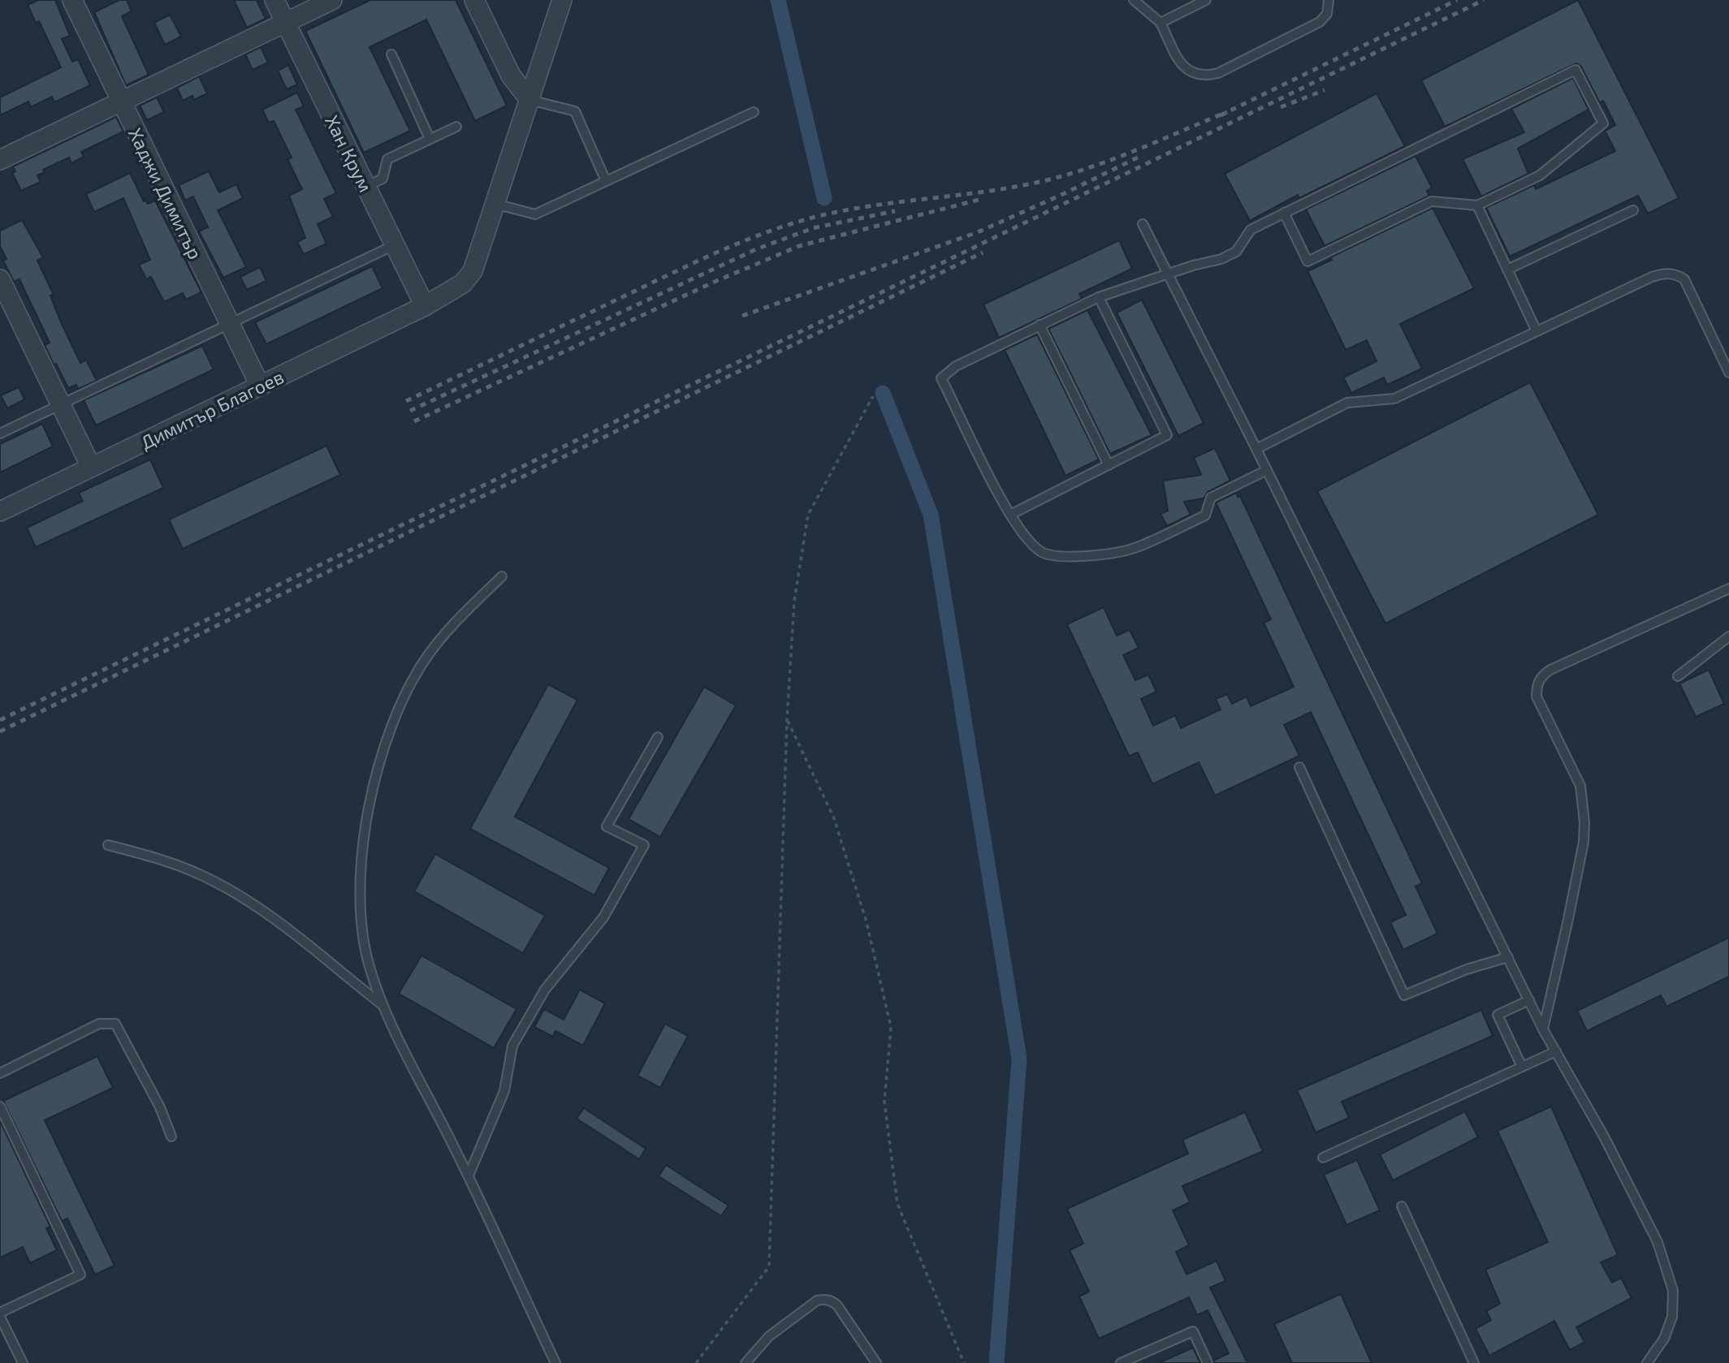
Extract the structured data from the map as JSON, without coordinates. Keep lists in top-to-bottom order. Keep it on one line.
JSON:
{"streets":{"street":["Хан Крум","Хаджи Димитър","Димитър Благоев"]},"crossings":[["Хан Крум","Димитър Благоев"],["Хаджи Димитър","Димитър Благоев"]]}
